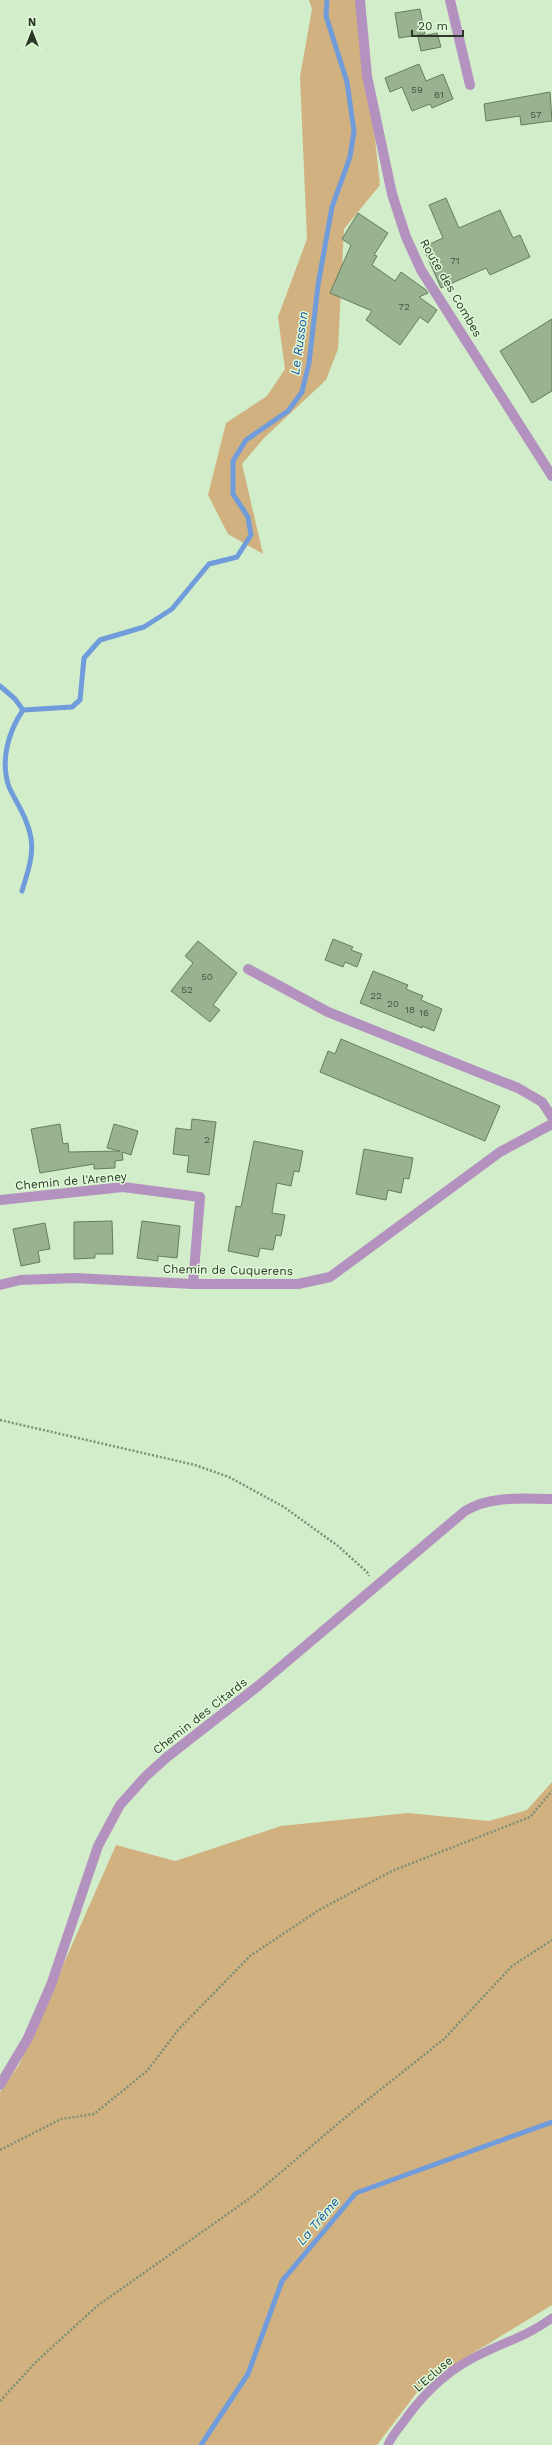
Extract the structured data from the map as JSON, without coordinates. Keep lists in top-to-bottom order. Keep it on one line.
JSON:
{"streets":{"street":["Route des Combes","Chemin de l'Areney","Chemin de Cuquerens","Chemin des Citards"],"lane":["L'Ecluse"]},"crossings":[["Chemin de l'Areney","Chemin de Cuquerens"]],"water":["Le Russon","La Trême"],"house_numbers":["59","61","57","71","72","50","52","22","20","18","16","2"],"scale_bar":"20 m","north":"top"}
